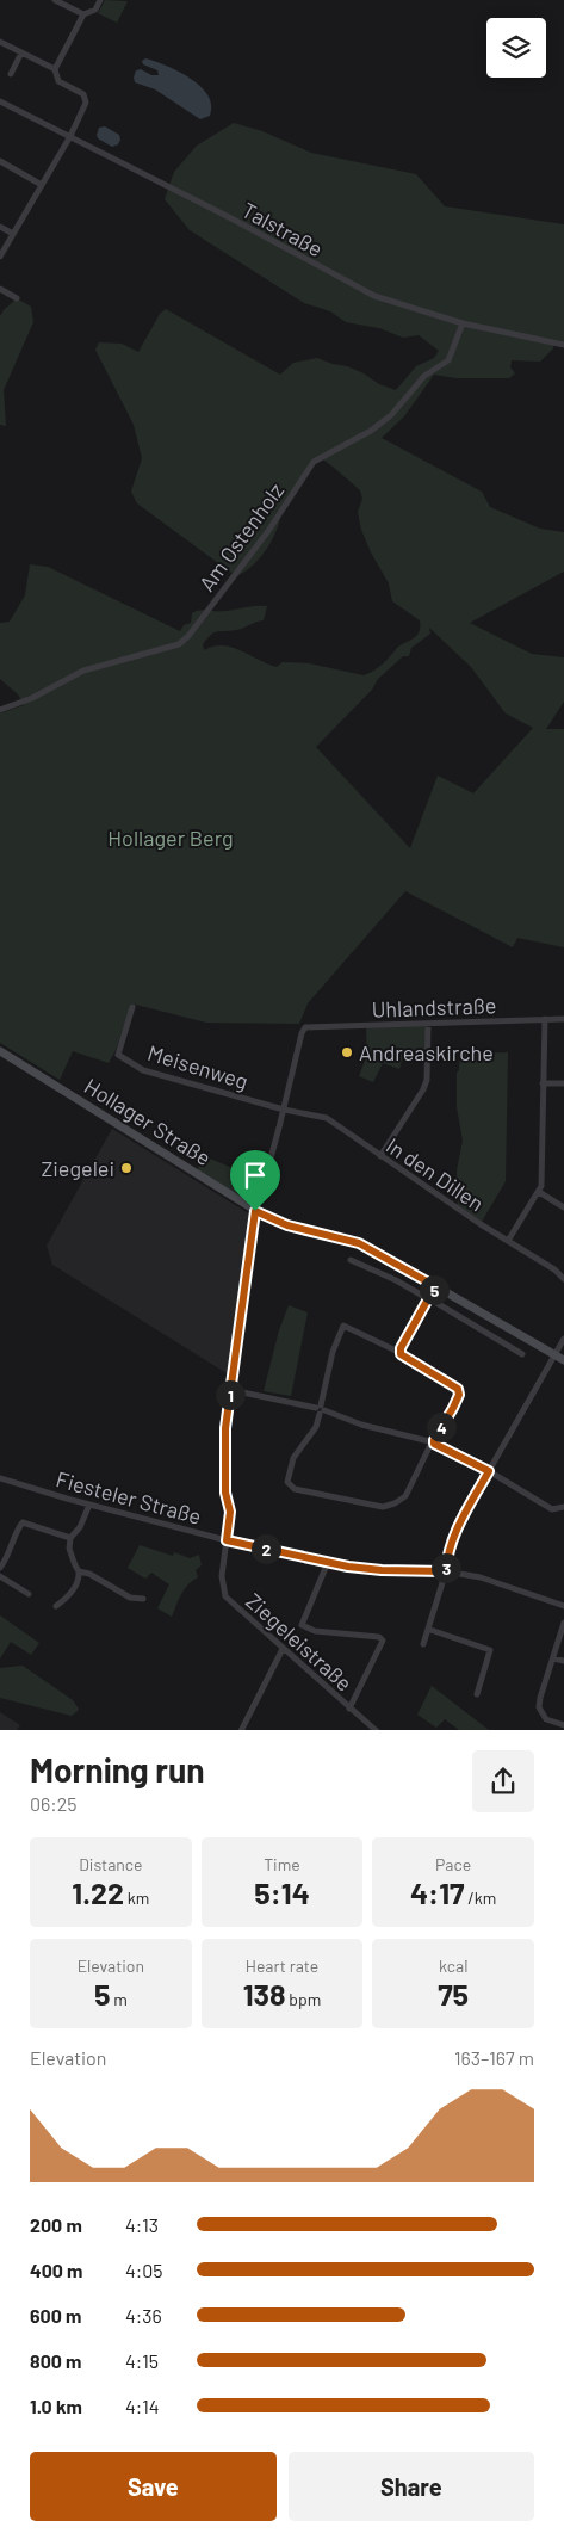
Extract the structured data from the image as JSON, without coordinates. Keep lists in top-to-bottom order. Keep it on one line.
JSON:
{"streets":{"main road":["Hollager Straße"],"street":["Talstraße","Am Ostenholz","Uhlandstraße","Meisenweg","In den Dillen","Fiesteler Straße","Ziegeleistraße"]},"crossings":[["Talstraße","Am Ostenholz"],["Uhlandstraße","Ziegeleistraße"],["Meisenweg","In den Dillen"],["Meisenweg","Ziegeleistraße"],["Hollager Straße","Ziegeleistraße"],["In den Dillen","Ziegeleistraße"],["Fiesteler Straße","Ziegeleistraße"]],"parks":["Hollager Berg"],"places":["Andreaskirche","Ziegelei"],"page":{"pins":["5","1","4","2","3"],"heading":["Morning run","06:25"],"stats":[["Distance","1.22 km"],["Time","5:14"],["Pace","4:17 /km"],["Elevation","5 m"],["Heart rate","138 bpm"],["kcal","75"]],"chart":["Elevation","163–167 m"],"list":[{"name":"200 m","note":"4:13"},{"name":"400 m","note":"4:05"},{"name":"600 m","note":"4:36"},{"name":"800 m","note":"4:15"},{"name":"1.0 km","note":"4:14"}],"buttons":["Save","Share"]}}
